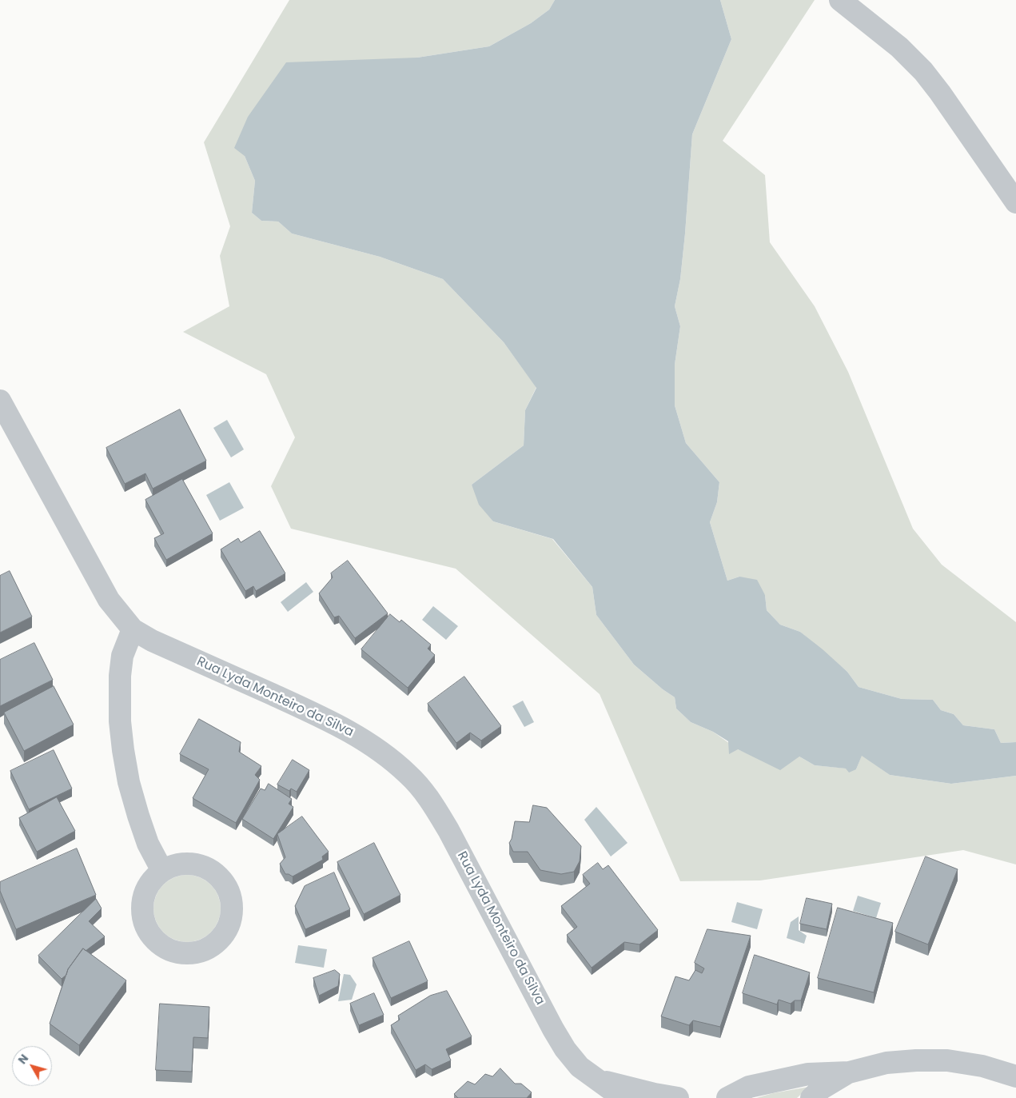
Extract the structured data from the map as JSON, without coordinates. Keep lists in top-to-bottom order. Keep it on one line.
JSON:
{"streets":{"street":["Rua Lyda Monteiro da Silva"]},"north":"top left"}
